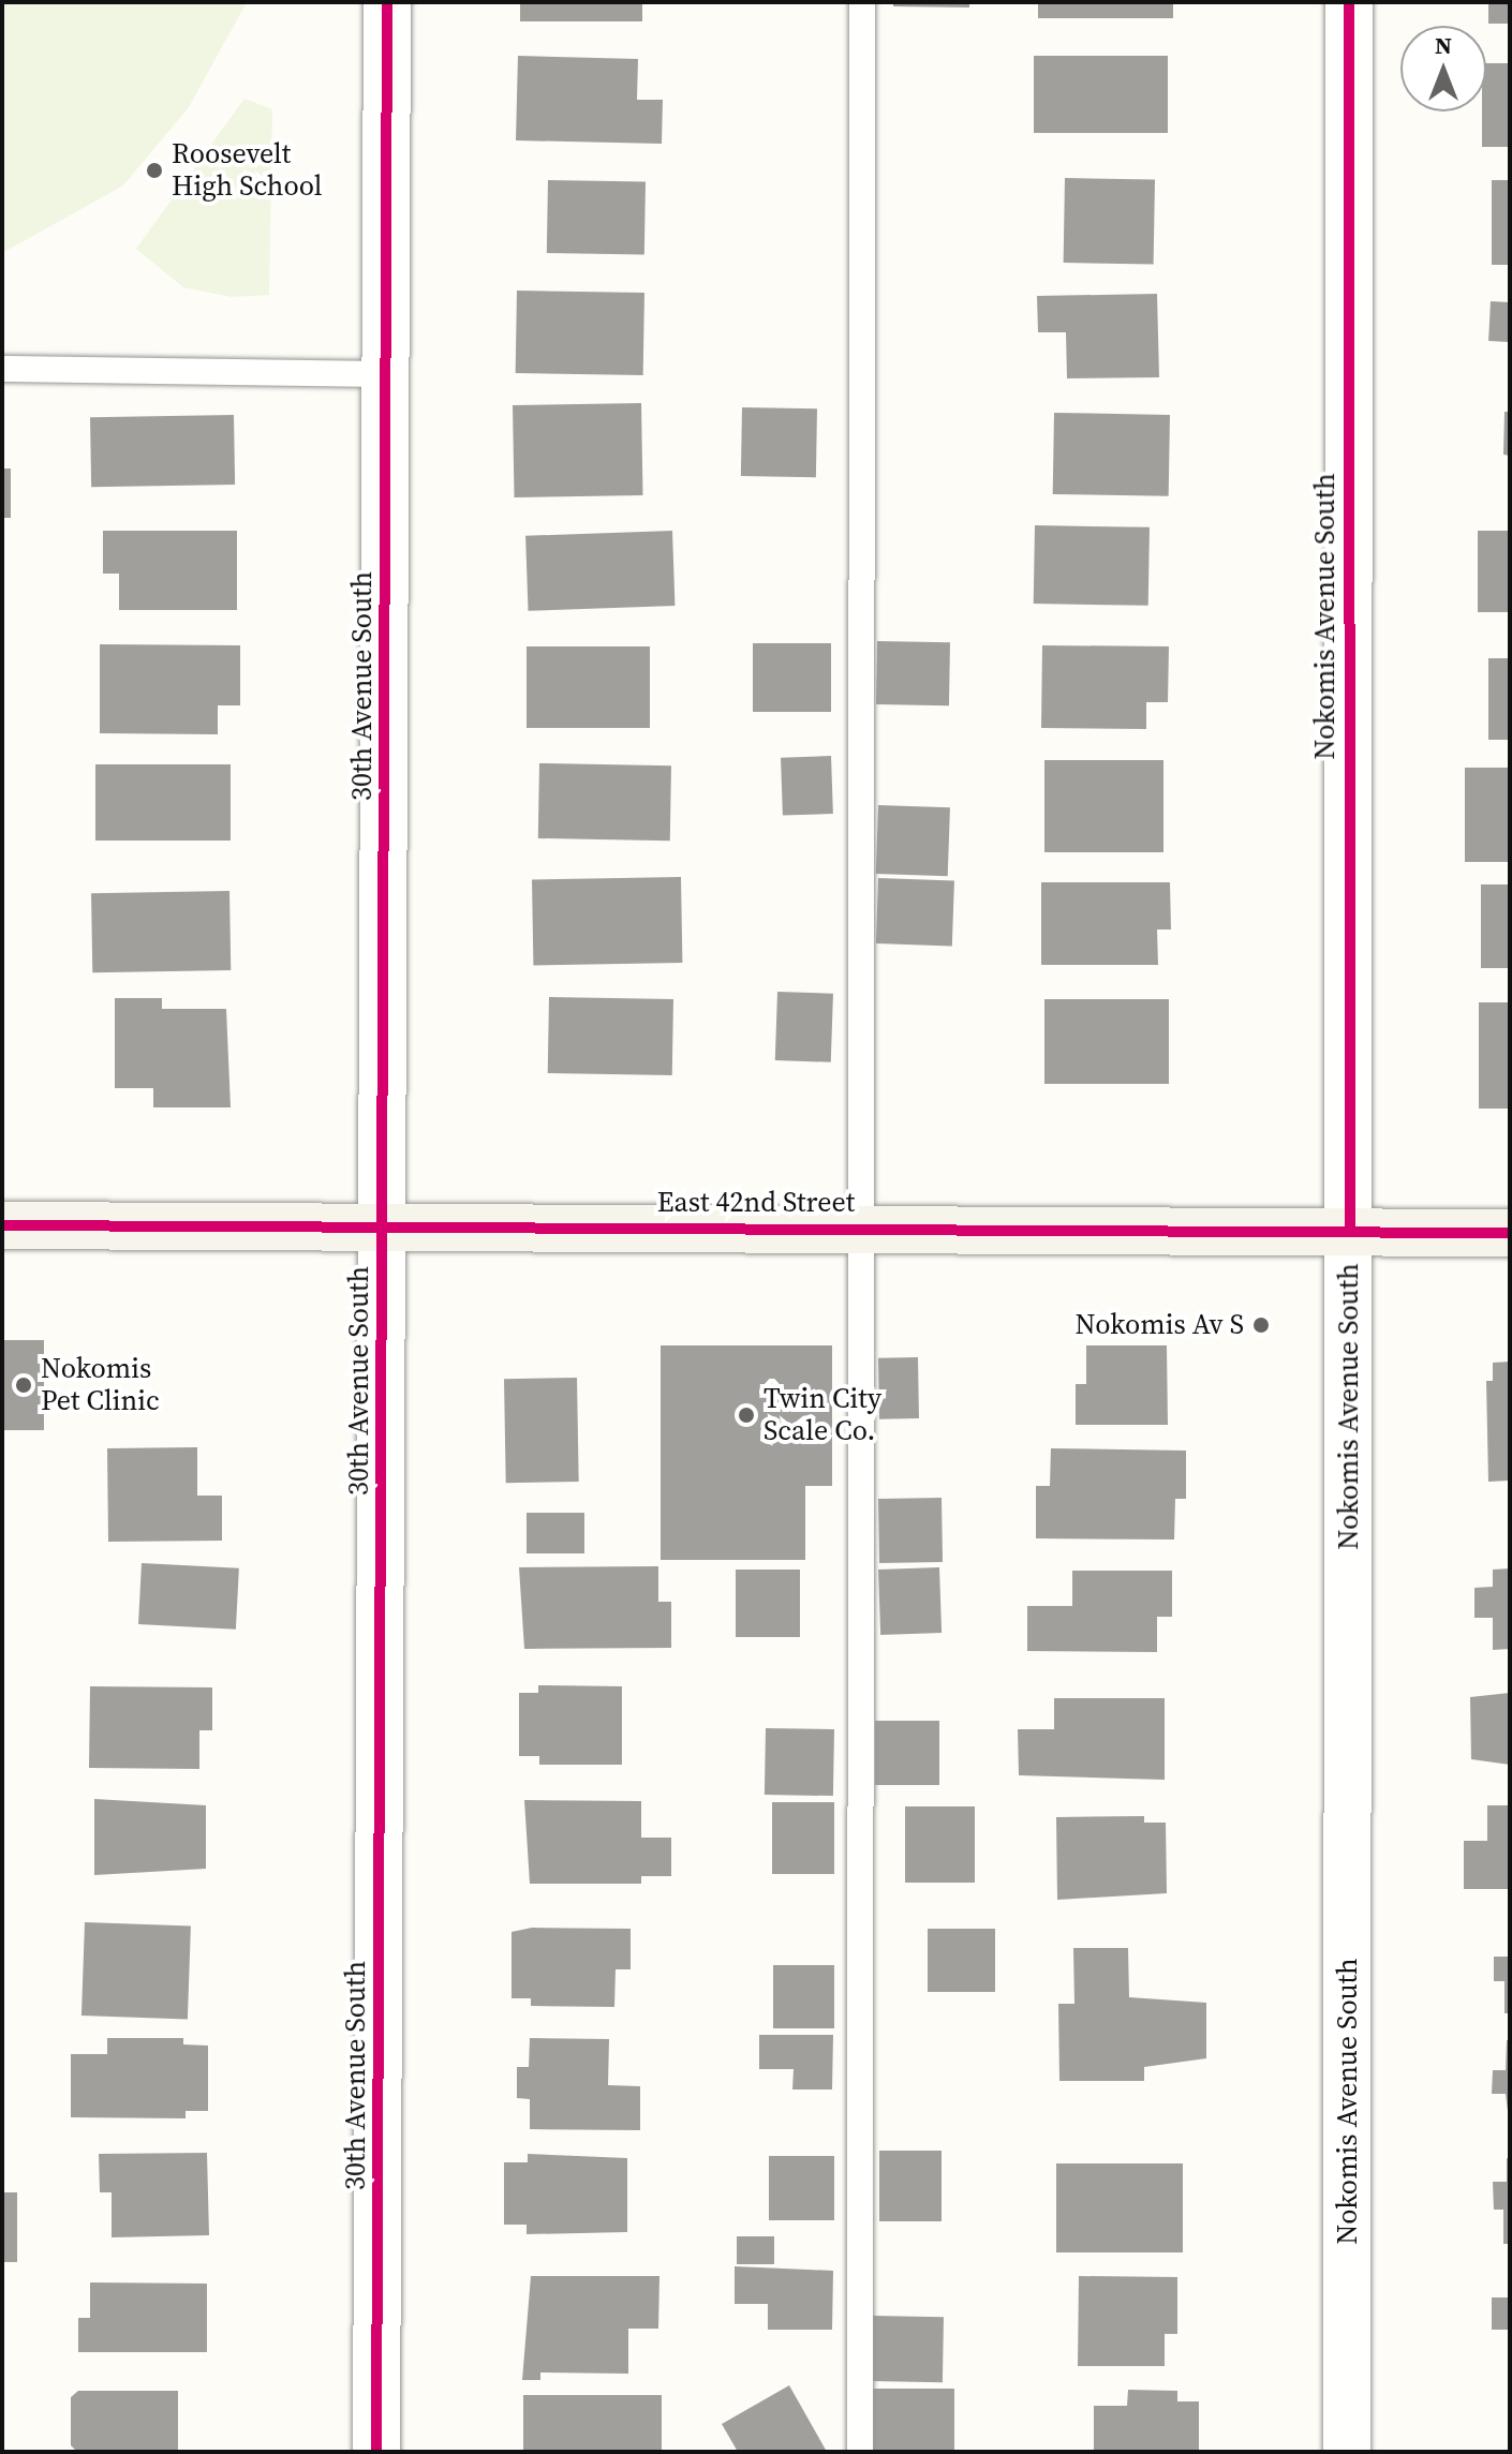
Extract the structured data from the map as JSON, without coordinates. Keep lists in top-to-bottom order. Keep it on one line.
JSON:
{"streets":{"street":["Nokomis Avenue South","30th Avenue South","East 42nd Street"]},"crossings":[["Nokomis Avenue South","East 42nd Street"],["30th Avenue South","East 42nd Street"]],"places":["Roosevelt High School","Nokomis Av S","Nokomis Pet Clinic","Twin City Scale Co."],"north":"top"}
